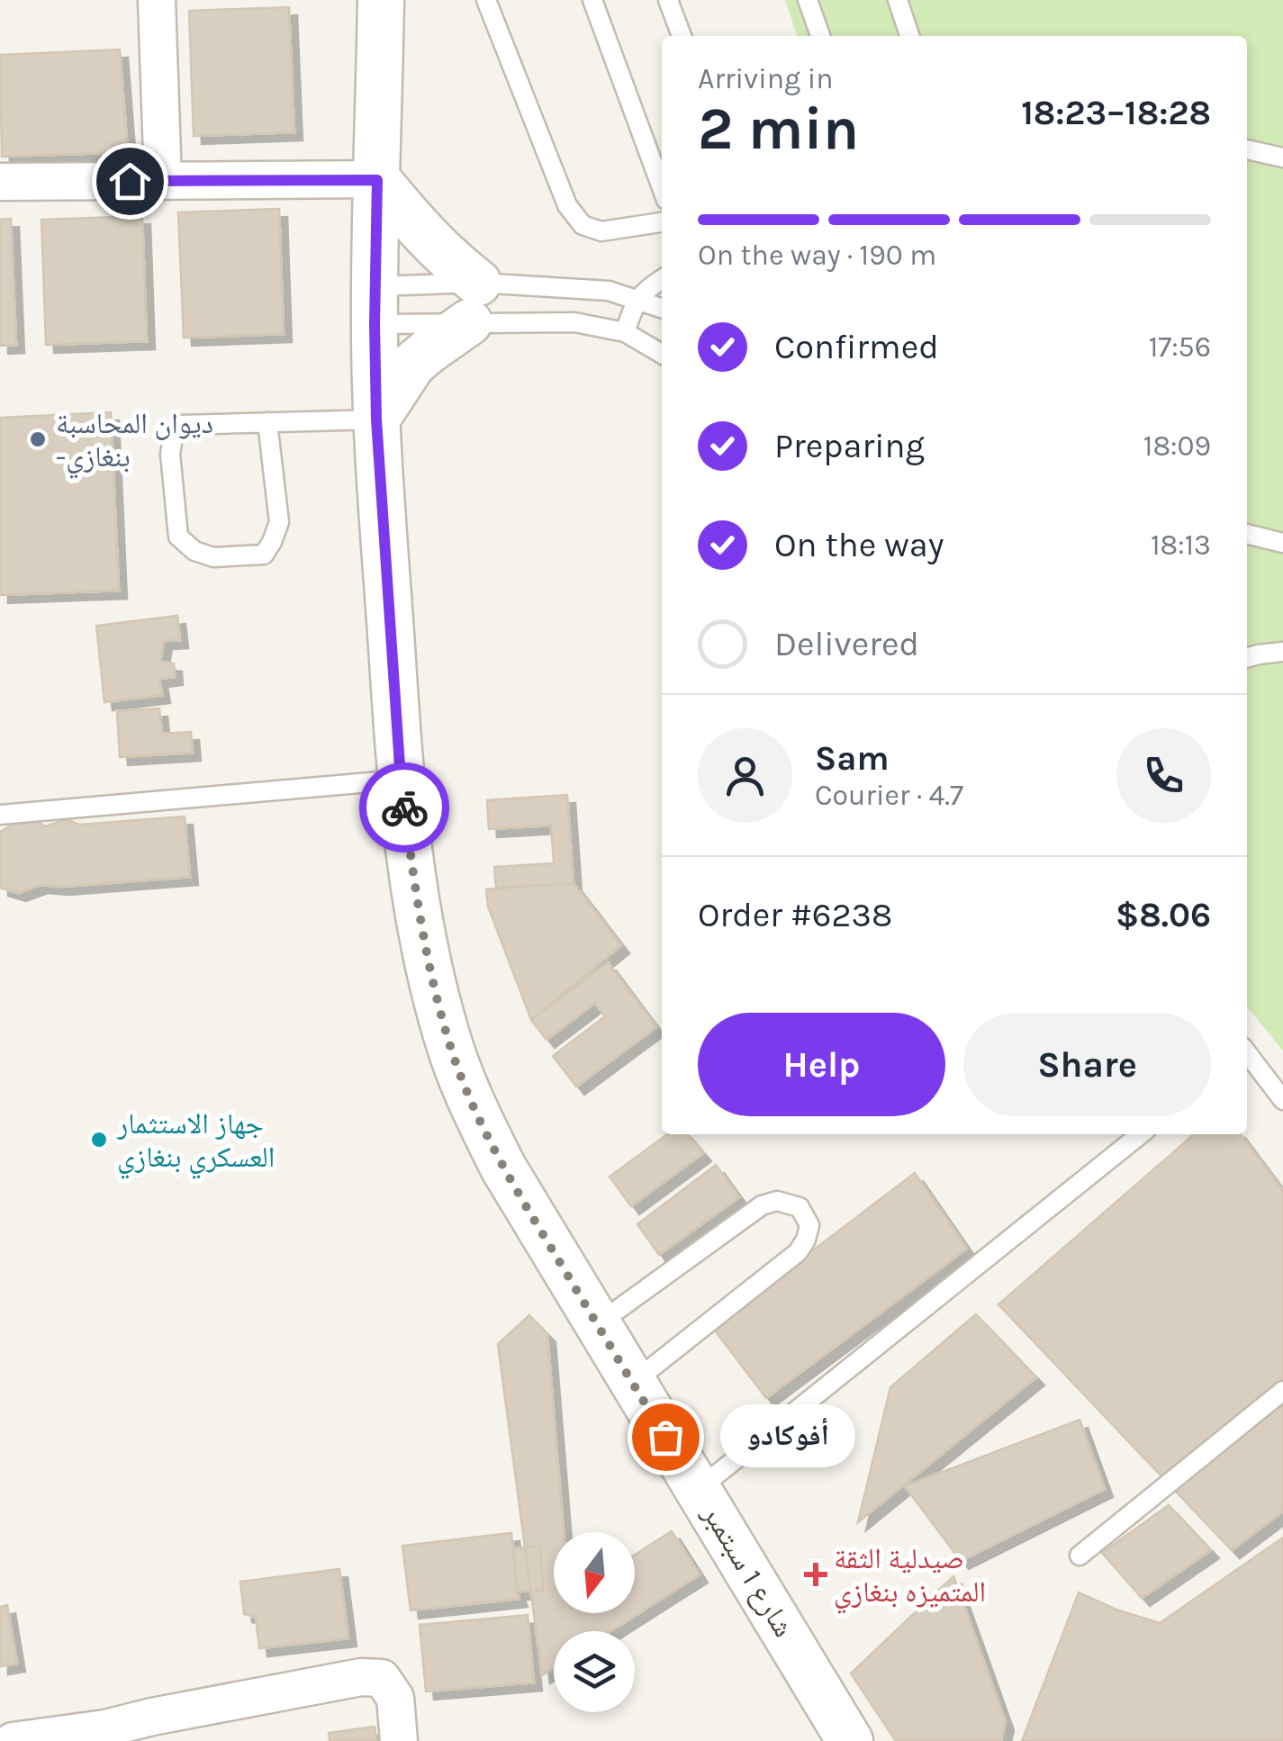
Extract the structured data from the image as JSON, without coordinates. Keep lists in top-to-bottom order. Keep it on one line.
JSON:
{"streets":{"street":["شارع 1 سبتمبر"]},"places":{"other":["ديوان المحاسبة -بنغازي","جهاز الاستثمار العسكري بنغازي","أفوكادو"],"health":["صيدلية الثقة المتميزه بنغازي"]},"north":"bottom","page":{"heading":["2 min","Arriving in","18:23–18:28"],"panel":["Sam","Courier · 4.7","Order #6238","$8.06"],"bar":"On the way · 190 m","list":[["Confirmed","17:56"],["Preparing","18:09"],["On the way","18:13"],"Delivered"],"buttons":["Help","Share"],"bubble":"أفوكادو"}}
